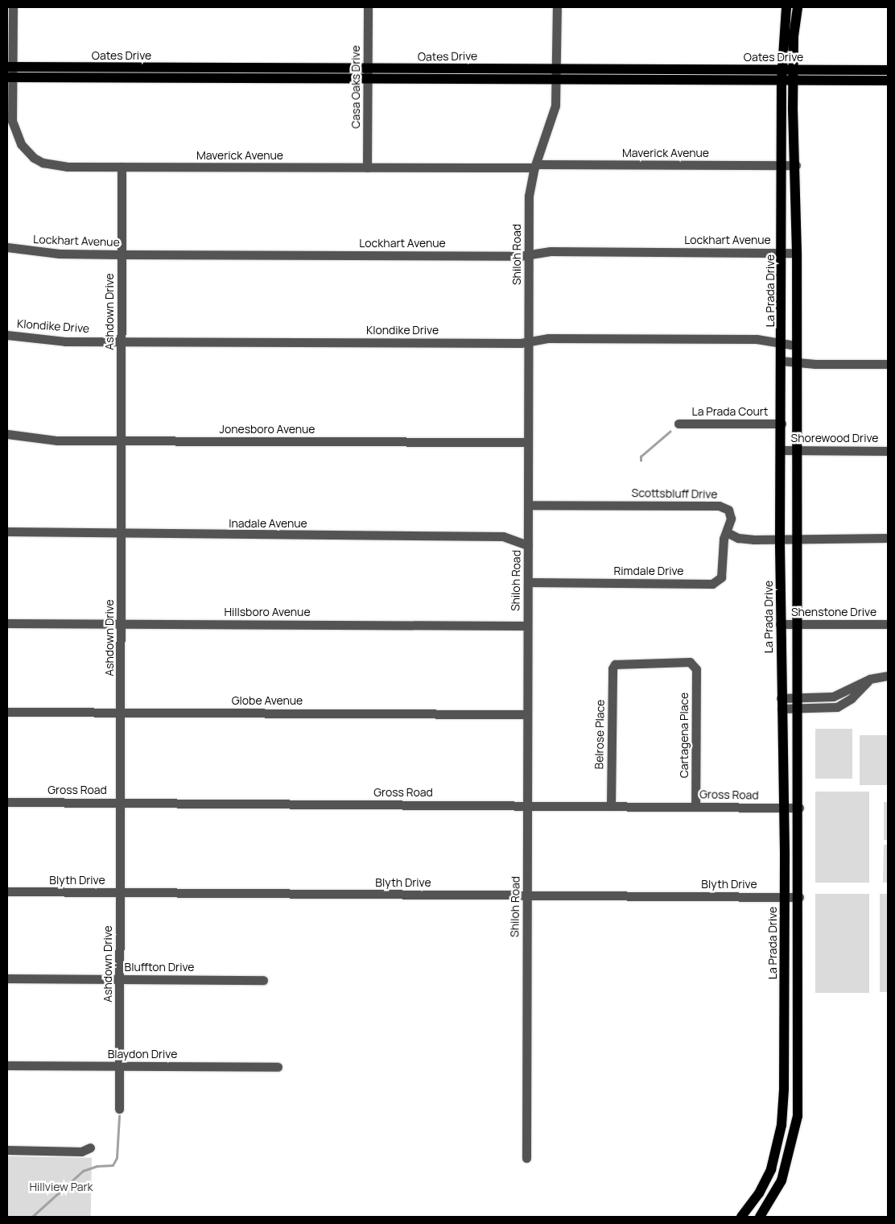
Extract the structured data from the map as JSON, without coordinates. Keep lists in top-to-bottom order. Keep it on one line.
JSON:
{"streets":{"main road":["Oates Drive","La Prada Drive"],"street":["Casa Oaks Drive","Maverick Avenue","Lockhart Avenue","Shiloh Road","Ashdown Drive","Klondike Drive","La Prada Court","Jonesboro Avenue","Shorewood Drive","Scottsbluff Drive","Inadale Avenue","Rimdale Drive","Hillsboro Avenue","Shenstone Drive","Globe Avenue","Belrose Place","Cartagena Place","Gross Road","Blyth Drive","Bluffton Drive","Blaydon Drive"]},"crossings":[["Oates Drive","Casa Oaks Drive"],["Oates Drive","Maverick Avenue"],["Oates Drive","Shiloh Road"],["Oates Drive","La Prada Drive"],["Casa Oaks Drive","Maverick Avenue"],["Maverick Avenue","Shiloh Road"],["Maverick Avenue","La Prada Drive"],["Maverick Avenue","Ashdown Drive"],["Lockhart Avenue","Shiloh Road"],["Lockhart Avenue","La Prada Drive"],["Lockhart Avenue","Ashdown Drive"],["Shiloh Road","Klondike Drive"],["Shiloh Road","Jonesboro Avenue"],["Shiloh Road","Scottsbluff Drive"],["Shiloh Road","Inadale Avenue"],["Shiloh Road","Rimdale Drive"],["Shiloh Road","Hillsboro Avenue"],["Shiloh Road","Globe Avenue"],["Shiloh Road","Gross Road"],["Shiloh Road","Blyth Drive"],["La Prada Drive","Klondike Drive"],["La Prada Drive","La Prada Court"],["La Prada Drive","Shorewood Drive"],["La Prada Drive","Shenstone Drive"],["La Prada Drive","Gross Road"],["La Prada Drive","Blyth Drive"],["Ashdown Drive","Klondike Drive"],["Ashdown Drive","Jonesboro Avenue"],["Ashdown Drive","Inadale Avenue"],["Ashdown Drive","Hillsboro Avenue"],["Ashdown Drive","Globe Avenue"],["Ashdown Drive","Gross Road"],["Ashdown Drive","Blyth Drive"],["Ashdown Drive","Bluffton Drive"],["Ashdown Drive","Blaydon Drive"],["Scottsbluff Drive","Rimdale Drive"],["Belrose Place","Cartagena Place"],["Belrose Place","Gross Road"],["Cartagena Place","Gross Road"]],"parks":["Hillview Park"]}
